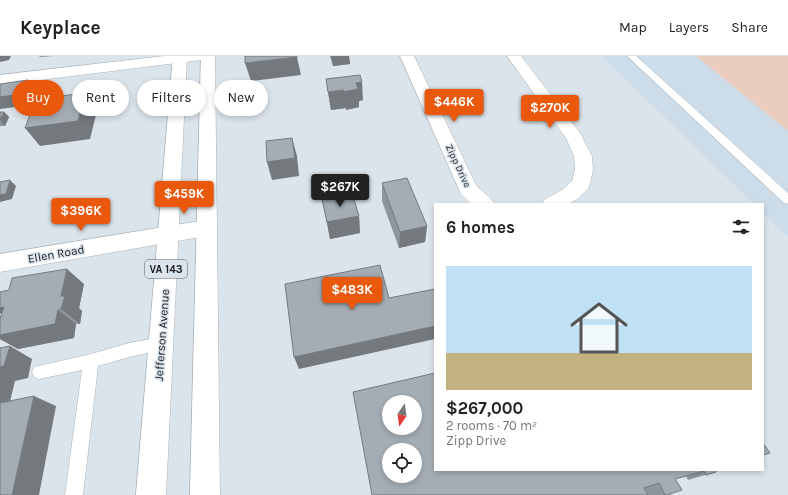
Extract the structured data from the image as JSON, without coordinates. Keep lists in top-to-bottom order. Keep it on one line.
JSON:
{"streets":{"main road":["Zipp Drive","Ellen Road","VA 143","Jefferson Avenue"]},"crossings":[["Ellen Road","Jefferson Avenue"]],"north":"bottom","page":{"header":"Keyplace","nav":["Map","Layers","Share"],"chip":["Buy","Rent","Filters","New"],"price":["$446K","$270K","$267K","$459K","$396K","$483K"],"heading":"6 homes","list":[{"name":"$267,000","note":"2 rooms · 70 m² · Zipp Drive"}]}}
